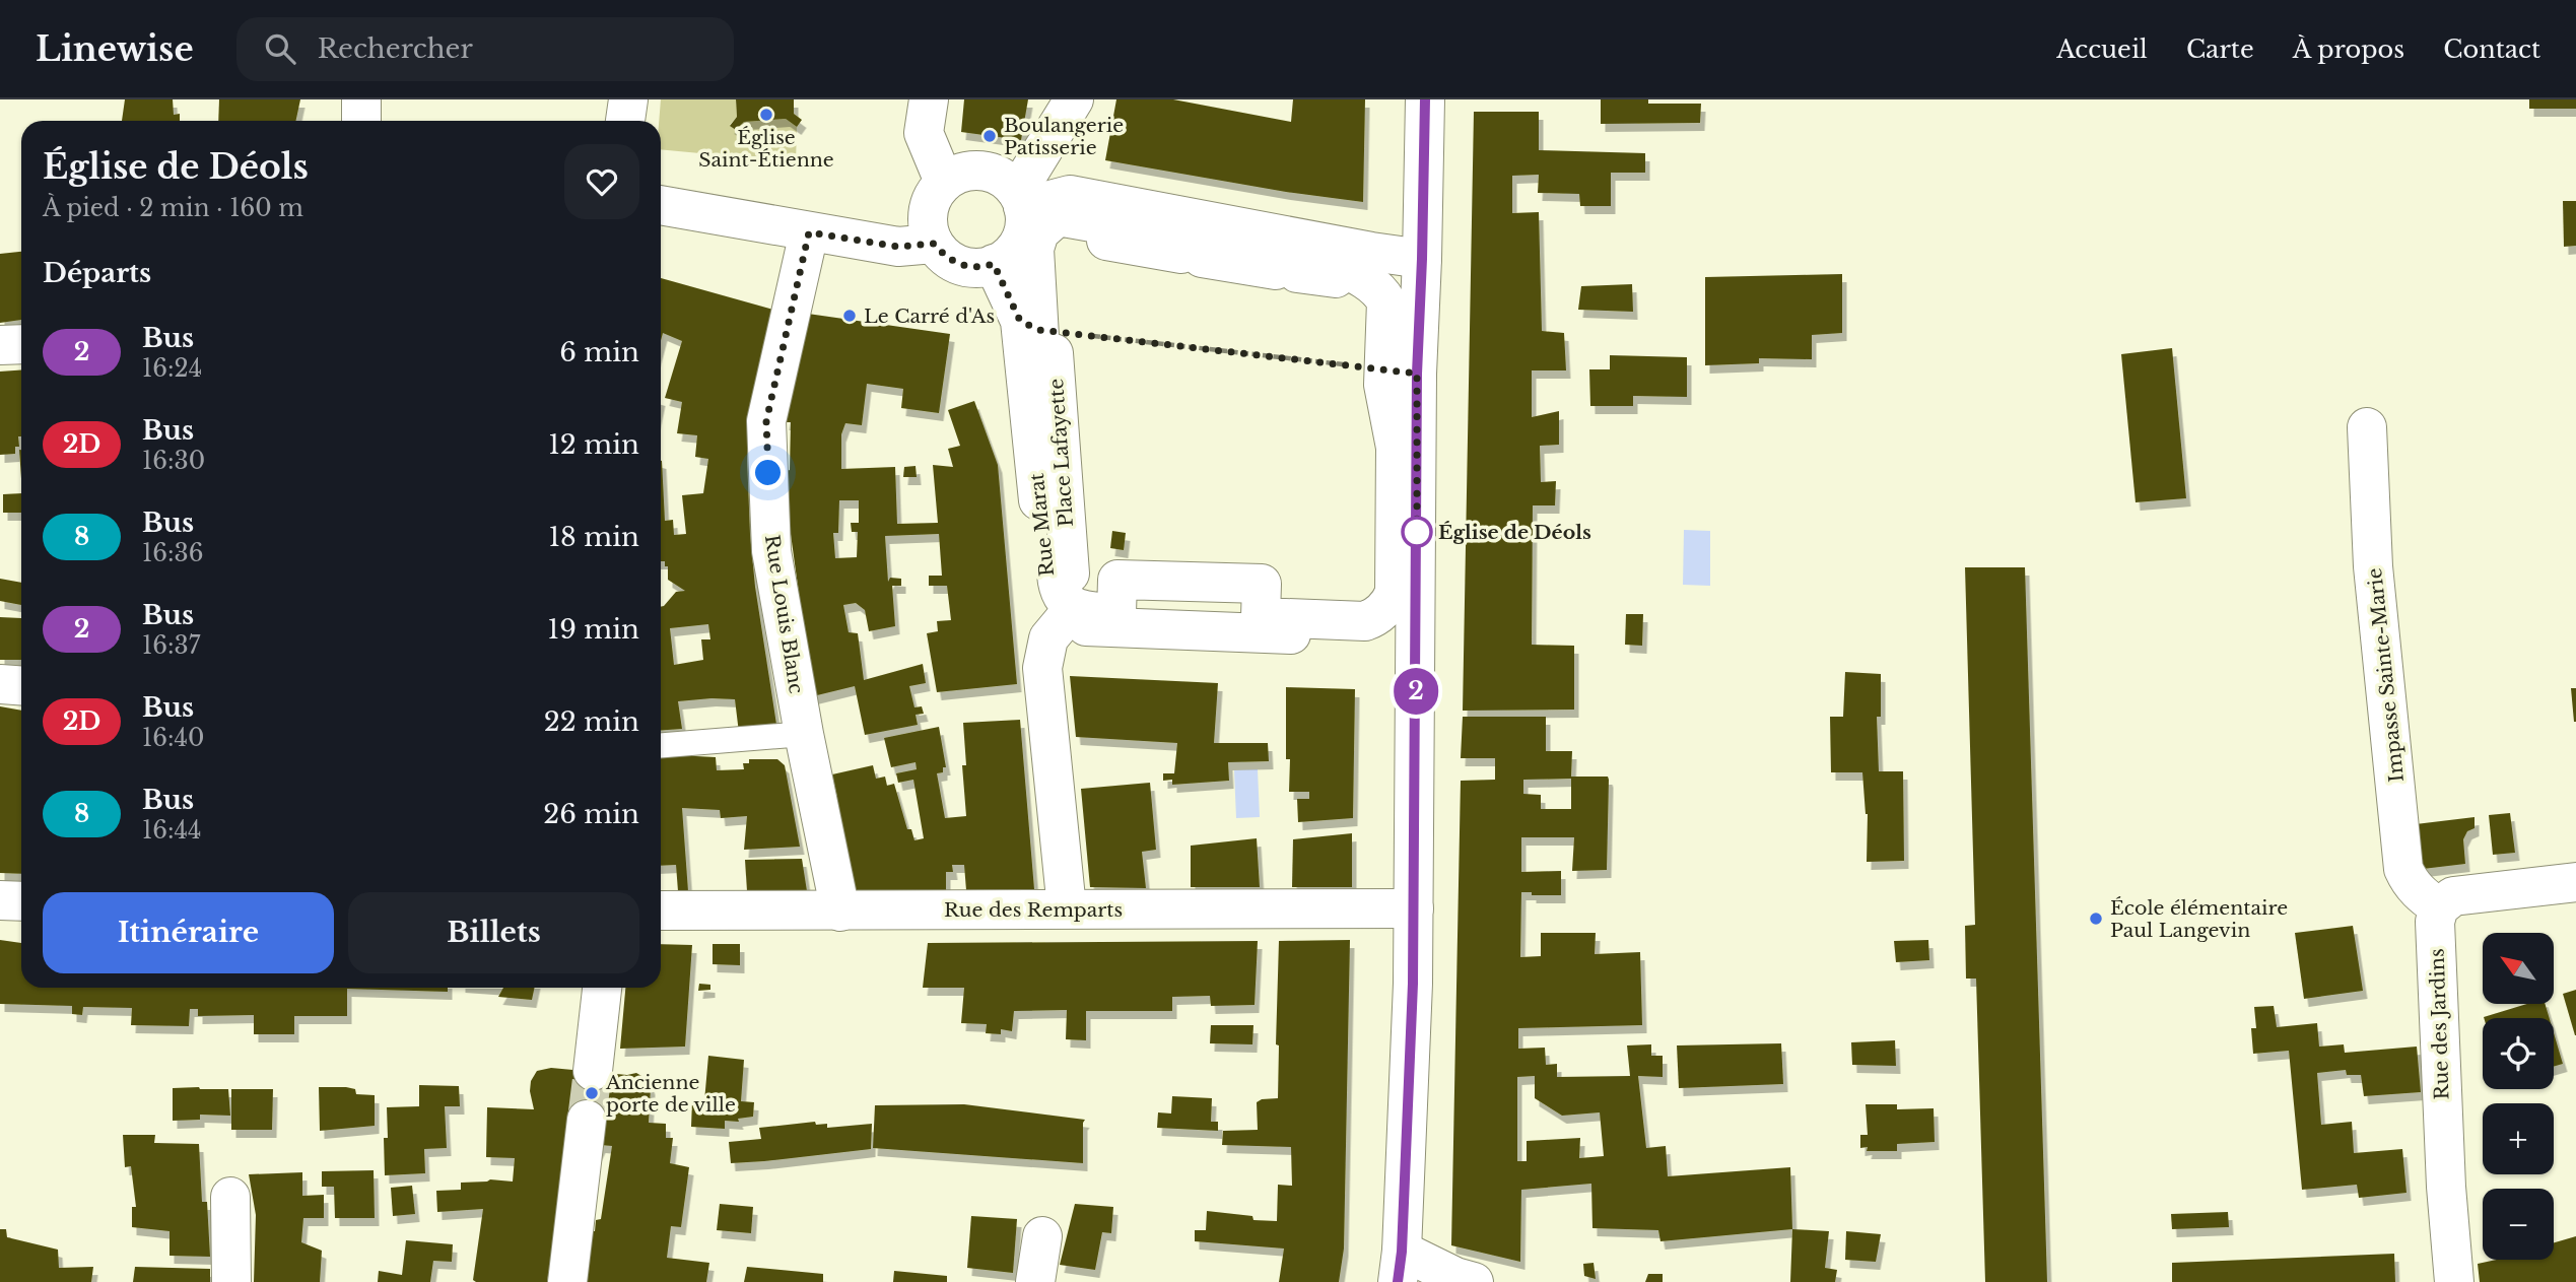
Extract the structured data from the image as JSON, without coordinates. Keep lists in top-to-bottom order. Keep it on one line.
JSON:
{"streets":{"street":["Place Lafayette","Rue Marat","Rue Louis Blanc","Impasse Sainte-Marie","Rue des Remparts","Rue des Jardins"]},"crossings":[["Rue Louis Blanc","Rue des Remparts"],["Impasse Sainte-Marie","Rue des Jardins"]],"places":["Église Saint-Étienne","Boulangerie Patisserie","Le Carré d'As","Église de Déols","École élémentaire Paul Langevin","Ancienne porte de ville"],"lines":["bus line 2"],"north":"top left","page":{"header":"Linewise","search":"Rechercher","nav":["Accueil","Carte","À propos","Contact"],"on_map":"2","heading":[["Église de Déols","À pied · 2 min · 160 m"],"Départs"],"list":[{"mark":"2","name":"Bus","note":"16:24","value":"6 min"},{"mark":"2D","name":"Bus","note":"16:30","value":"12 min"},{"mark":"8","name":"Bus","note":"16:36","value":"18 min"},{"mark":"2","name":"Bus","note":"16:37","value":"19 min"},{"mark":"2D","name":"Bus","note":"16:40","value":"22 min"},{"mark":"8","name":"Bus","note":"16:44","value":"26 min"}],"buttons":["Itinéraire","Billets"],"map_buttons":["+","−"]}}
